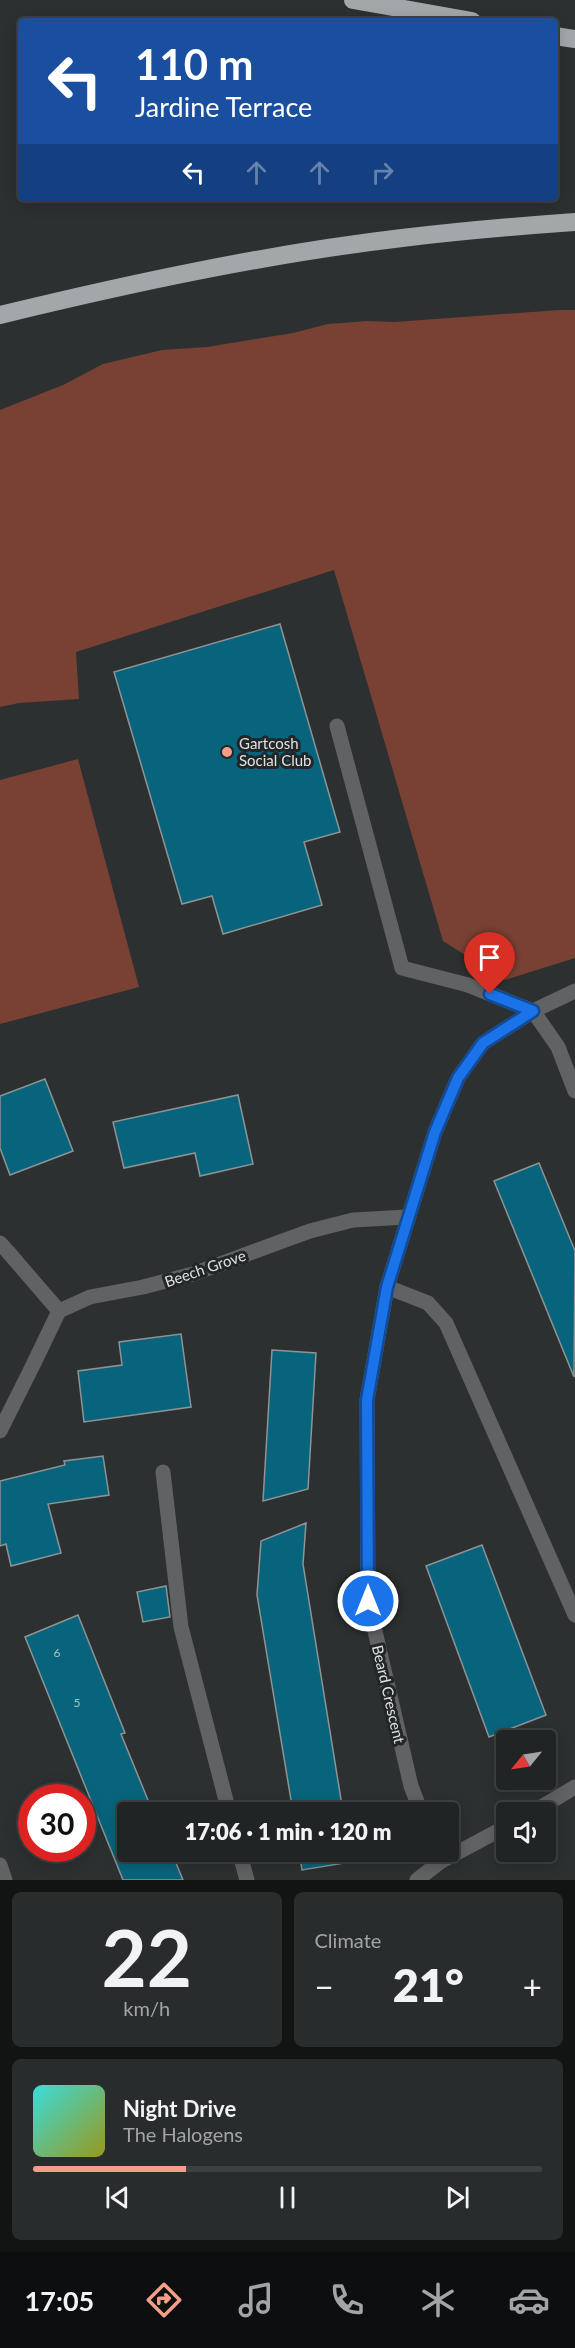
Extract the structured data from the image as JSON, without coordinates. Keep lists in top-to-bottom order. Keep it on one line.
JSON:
{"streets":{"street":["Beech Grove","Beard Crescent"]},"crossings":[["Beech Grove","Beard Crescent"]],"places":["Gartcosh Social Club"],"house_numbers":["6","5"],"north":"bottom left","page":{"turn":["110 m","Jardine Terrace"],"limit":"30","trip":"17:06 · 1 min · 120 m","tile":[["22","km/h"],"Climate"],"heat":["−","21°","+"],"song":["Night Drive","The Halogens"],"tabs":"17:05"}}
